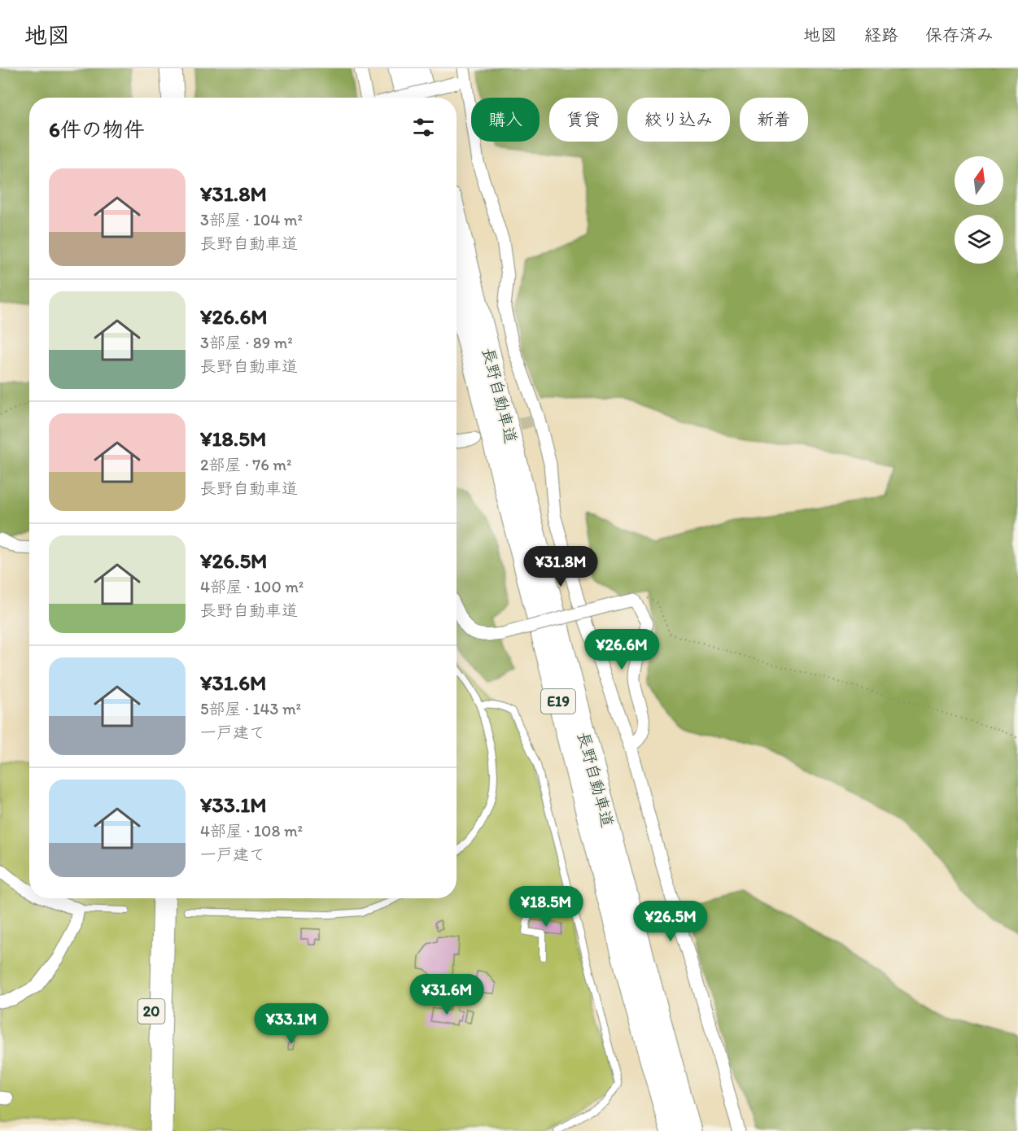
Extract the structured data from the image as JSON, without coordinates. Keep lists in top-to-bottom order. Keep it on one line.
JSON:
{"streets":{"highway":["長野自動車道","E19","20"]},"north":"top","page":{"header":"地図","nav":["地図","経路","保存済み"],"chip":["購入","賃貸","絞り込み","新着"],"heading":"6件の物件","list":[{"name":"¥31.8M","note":"3部屋 · 104 m² · 長野自動車道"},{"name":"¥26.6M","note":"3部屋 · 89 m² · 長野自動車道"},{"name":"¥18.5M","note":"2部屋 · 76 m² · 長野自動車道"},{"name":"¥26.5M","note":"4部屋 · 100 m² · 長野自動車道"},{"name":"¥31.6M","note":"5部屋 · 143 m² · 一戸建て"},{"name":"¥33.1M","note":"4部屋 · 108 m² · 一戸建て"}],"price":["¥31.8M","¥26.6M","¥18.5M","¥26.5M","¥31.6M","¥33.1M"]}}
